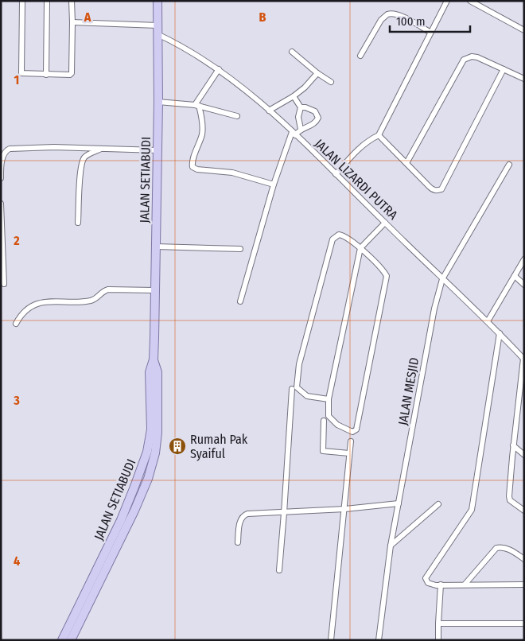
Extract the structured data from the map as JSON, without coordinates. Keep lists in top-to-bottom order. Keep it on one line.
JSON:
{"streets":{"main road":["JALAN SETIABUDI"],"street":["JALAN LIZARDI PUTRA","JALAN MESJID"]},"crossings":[["JALAN LIZARDI PUTRA","JALAN SETIABUDI"],["JALAN LIZARDI PUTRA","JALAN MESJID"]],"places":{"building":["Rumah Pak Syaiful"]},"scale_bar":"100 m","grid":{"columns":["A","B"],"rows":["1","2","3","4"]}}
